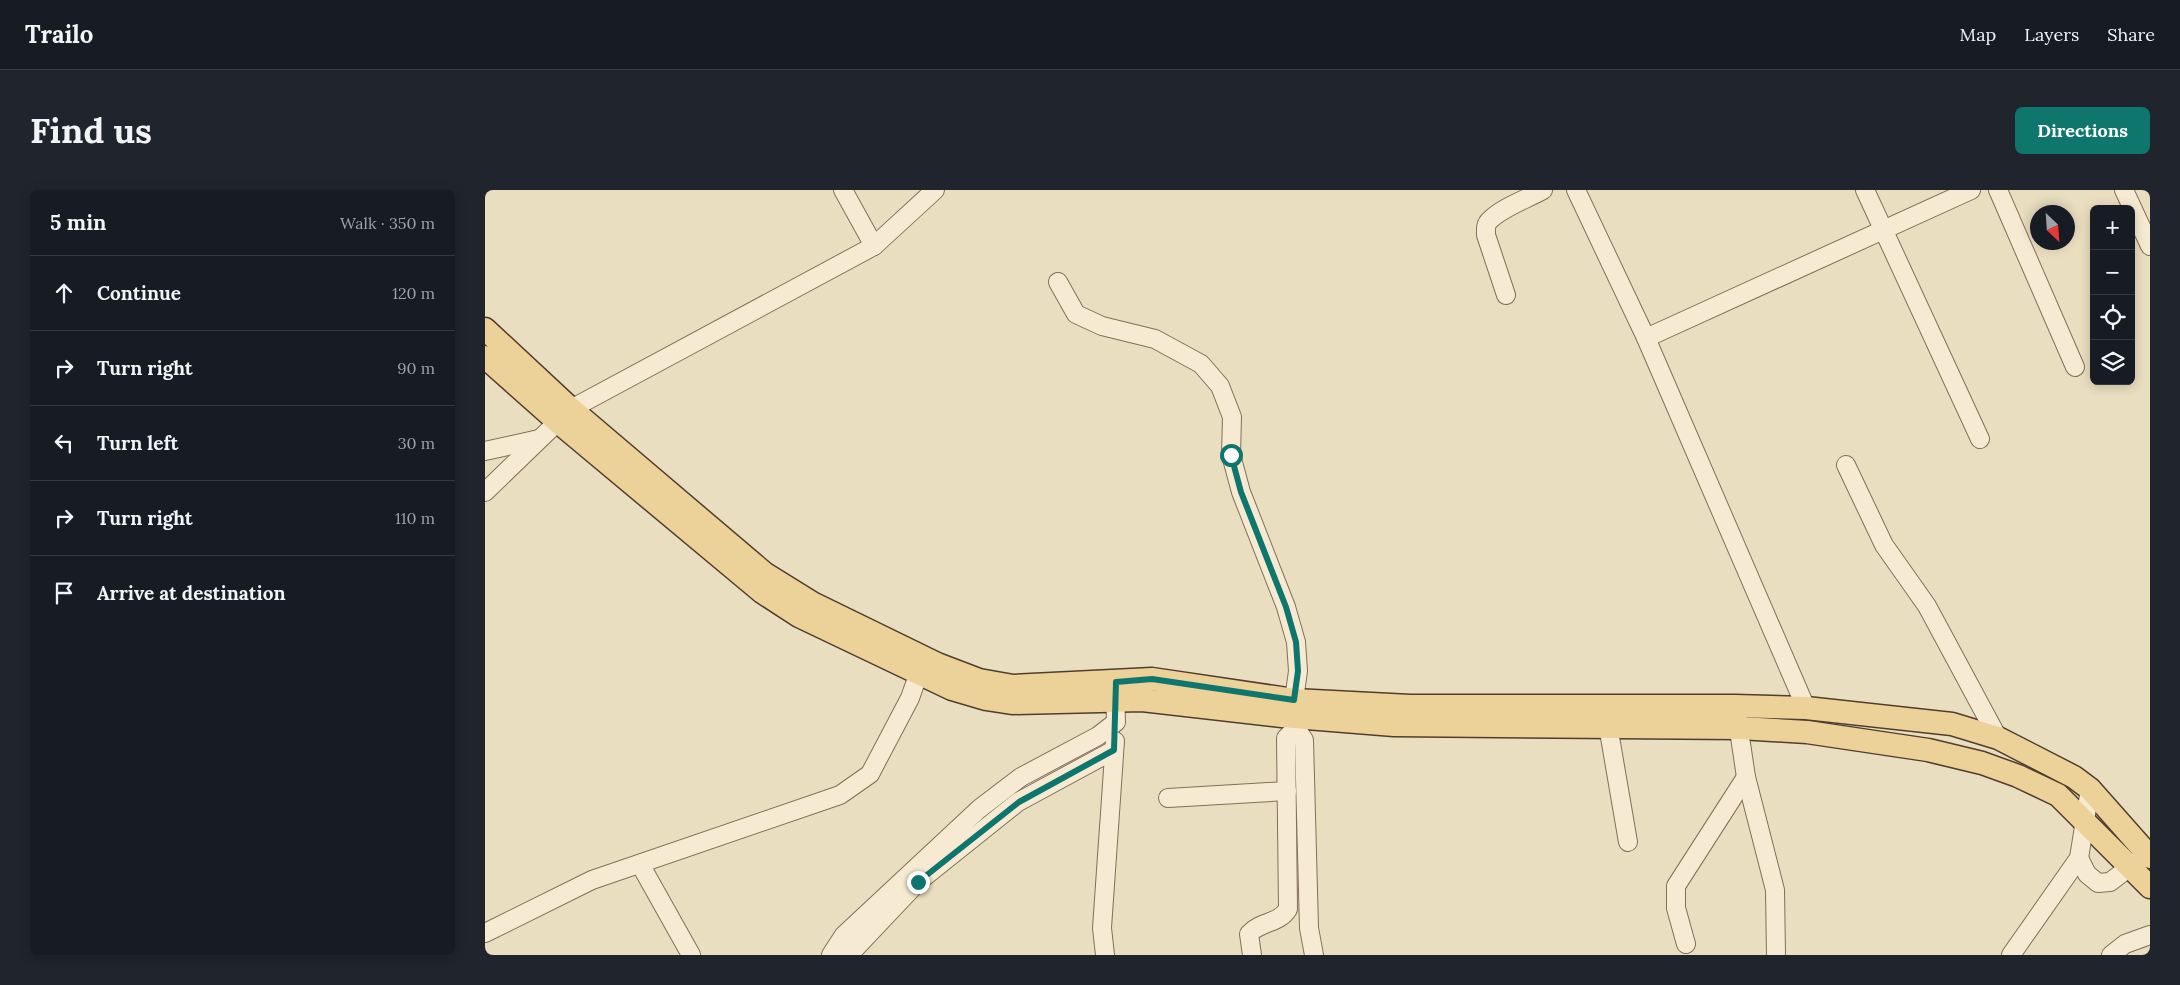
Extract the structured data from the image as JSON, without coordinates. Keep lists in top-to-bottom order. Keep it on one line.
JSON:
{"north":"bottom right","page":{"header":"Trailo","nav":["Map","Layers","Share"],"buttons":"Directions","title":"Find us","heading":["5 min","Walk · 350 m"],"map_buttons":["+","−"],"list":[["Continue","120 m"],["Turn right","90 m"],["Turn left","30 m"],["Turn right","110 m"],"Arrive at destination"]}}
